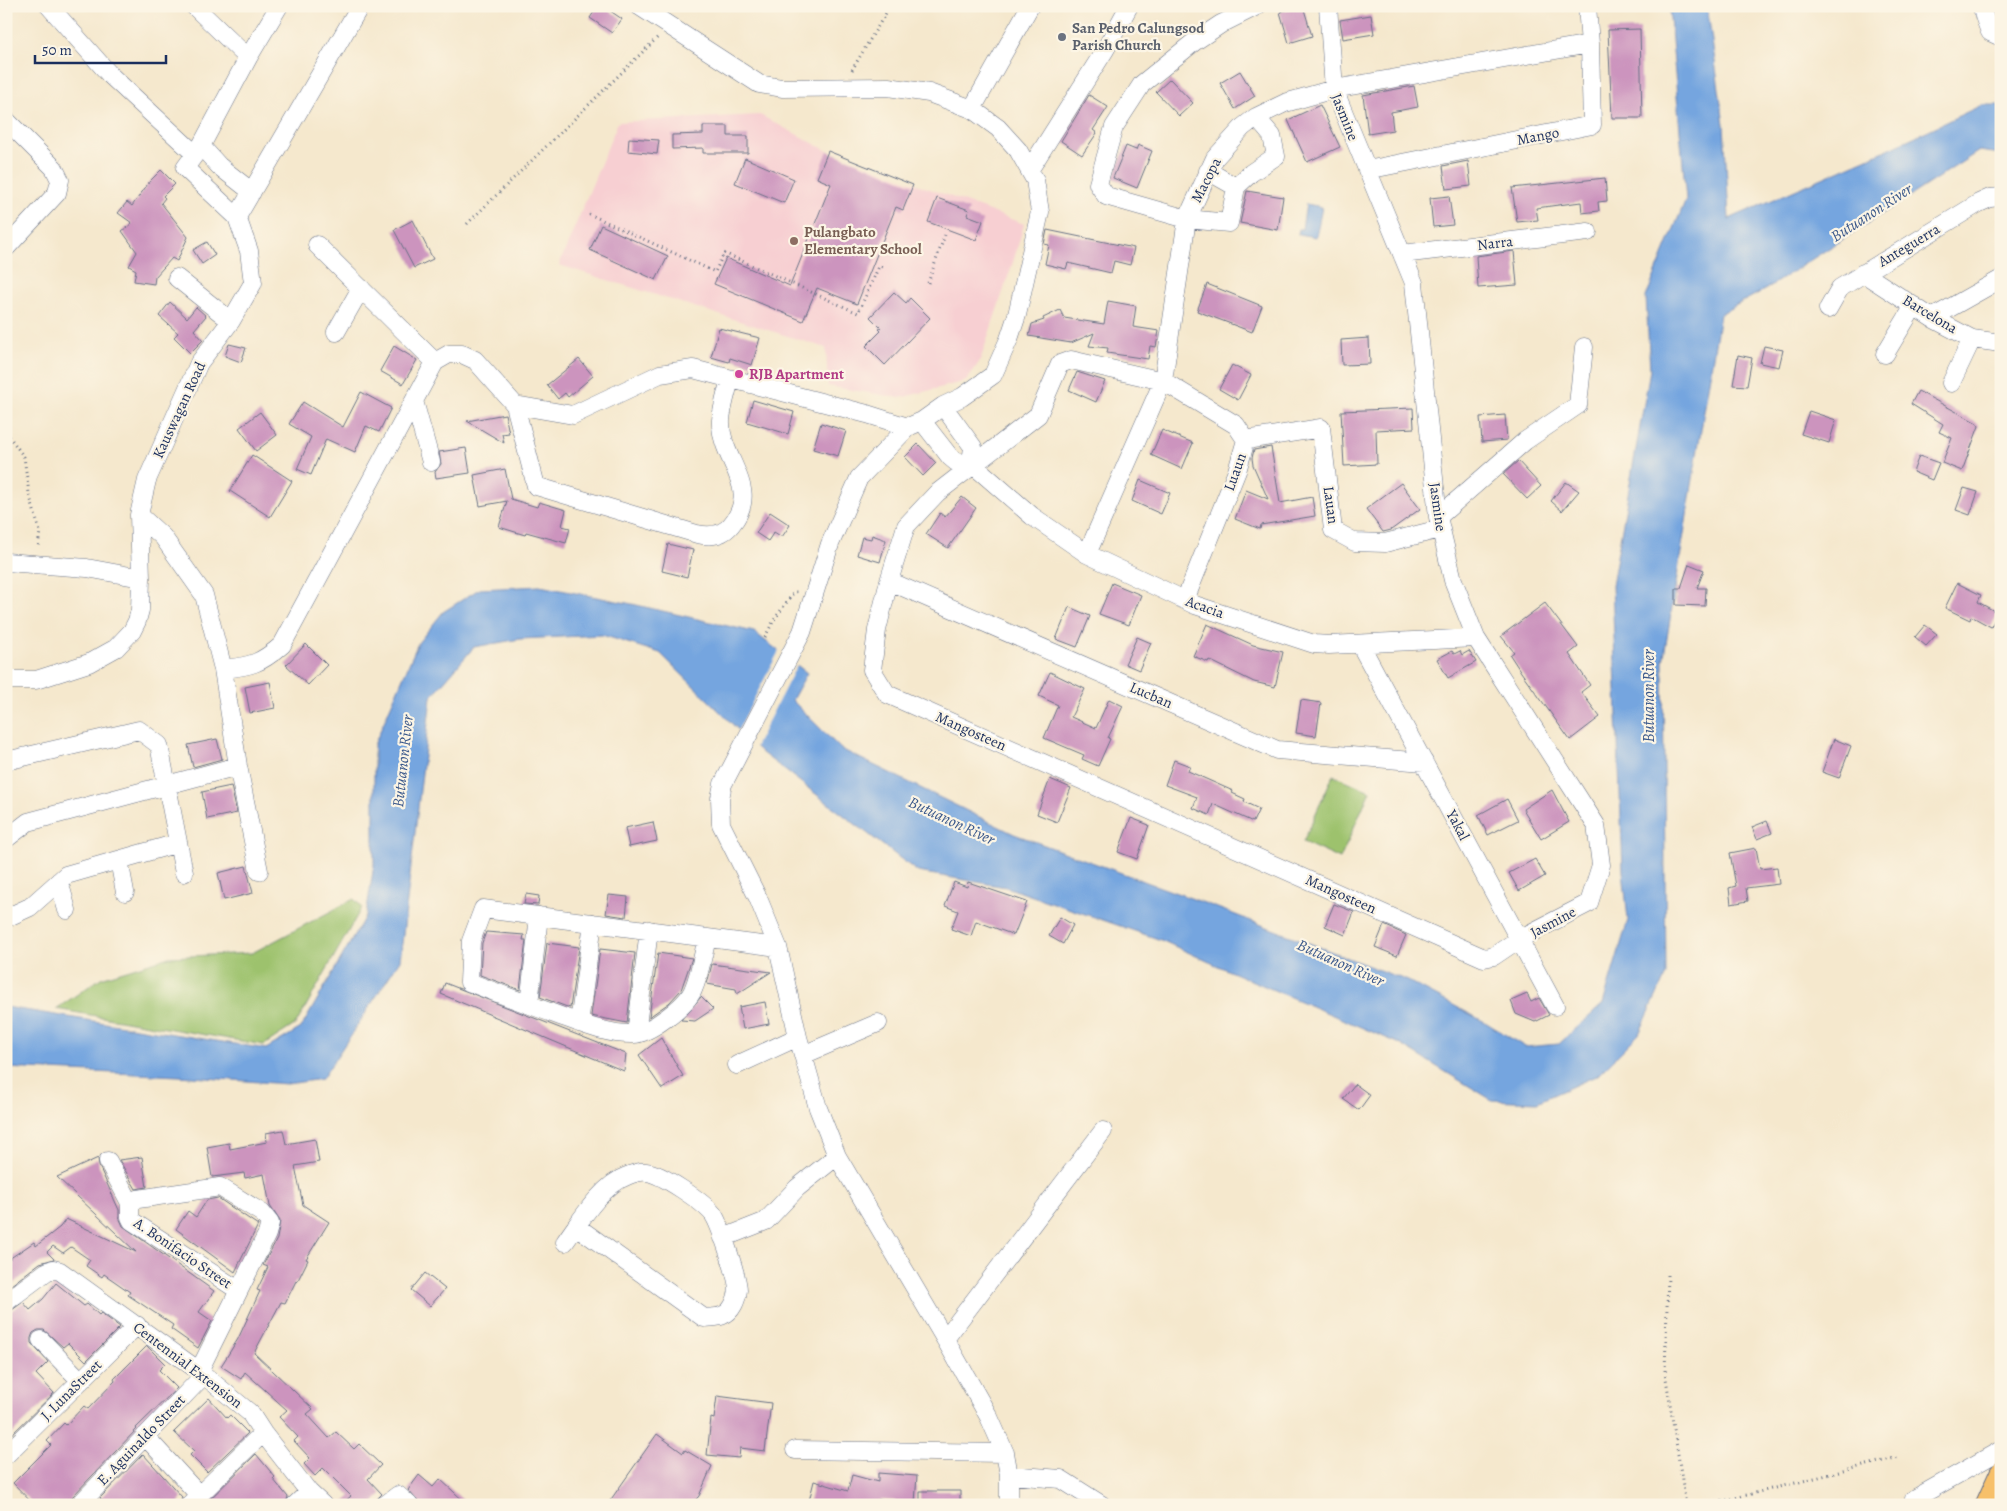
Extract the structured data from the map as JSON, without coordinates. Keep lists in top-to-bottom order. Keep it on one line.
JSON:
{"streets":{"street":["Jasmine","Mango","Macopa","Narra","Anteguerra","Barcelona","Kauswagan Road","Luaun","Lauan","Acacia","Lucban","Mangosteen","Yakal","A. Bonifacio Street","Centennial Extension","J. LunaStreet","E. Aguinaldo Street"]},"crossings":[["Jasmine","Mango"],["Jasmine","Macopa"],["Jasmine","Narra"],["Jasmine","Lauan"],["Jasmine","Acacia"],["Jasmine","Mangosteen"],["Jasmine","Yakal"],["Mango","Macopa"],["Macopa","Luaun"],["Macopa","Acacia"],["Macopa","Mangosteen"],["Anteguerra","Barcelona"],["Luaun","Lauan"],["Luaun","Acacia"],["Luaun","Mangosteen"],["Acacia","Mangosteen"],["Acacia","Yakal"],["Lucban","Mangosteen"],["Lucban","Yakal"],["Mangosteen","Yakal"],["A. Bonifacio Street","E. Aguinaldo Street"],["Centennial Extension","J. LunaStreet"],["Centennial Extension","E. Aguinaldo Street"]],"water":["Butuanon River"],"places":["San Pedro Calungsod Parish Church","Pulangbato Elementary School","RJB Apartment"],"scale_bar":"50 m"}
